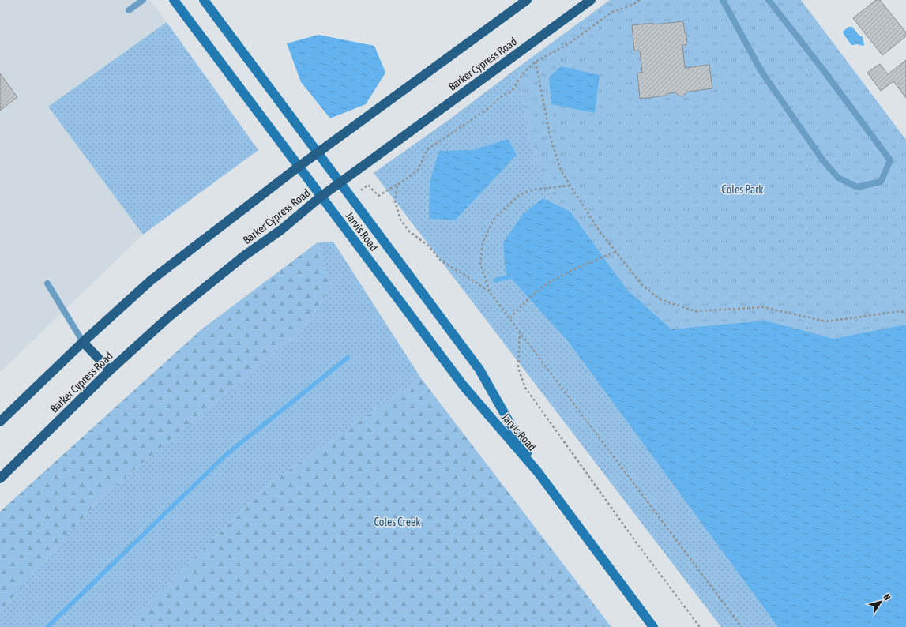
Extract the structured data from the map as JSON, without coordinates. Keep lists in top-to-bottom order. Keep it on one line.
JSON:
{"streets":{"main road":["Barker Cypress Road"],"street":["Jarvis Road"]},"crossings":[["Barker Cypress Road","Jarvis Road"]],"parks":["Coles Park","Coles Creek"],"north":"top right"}
